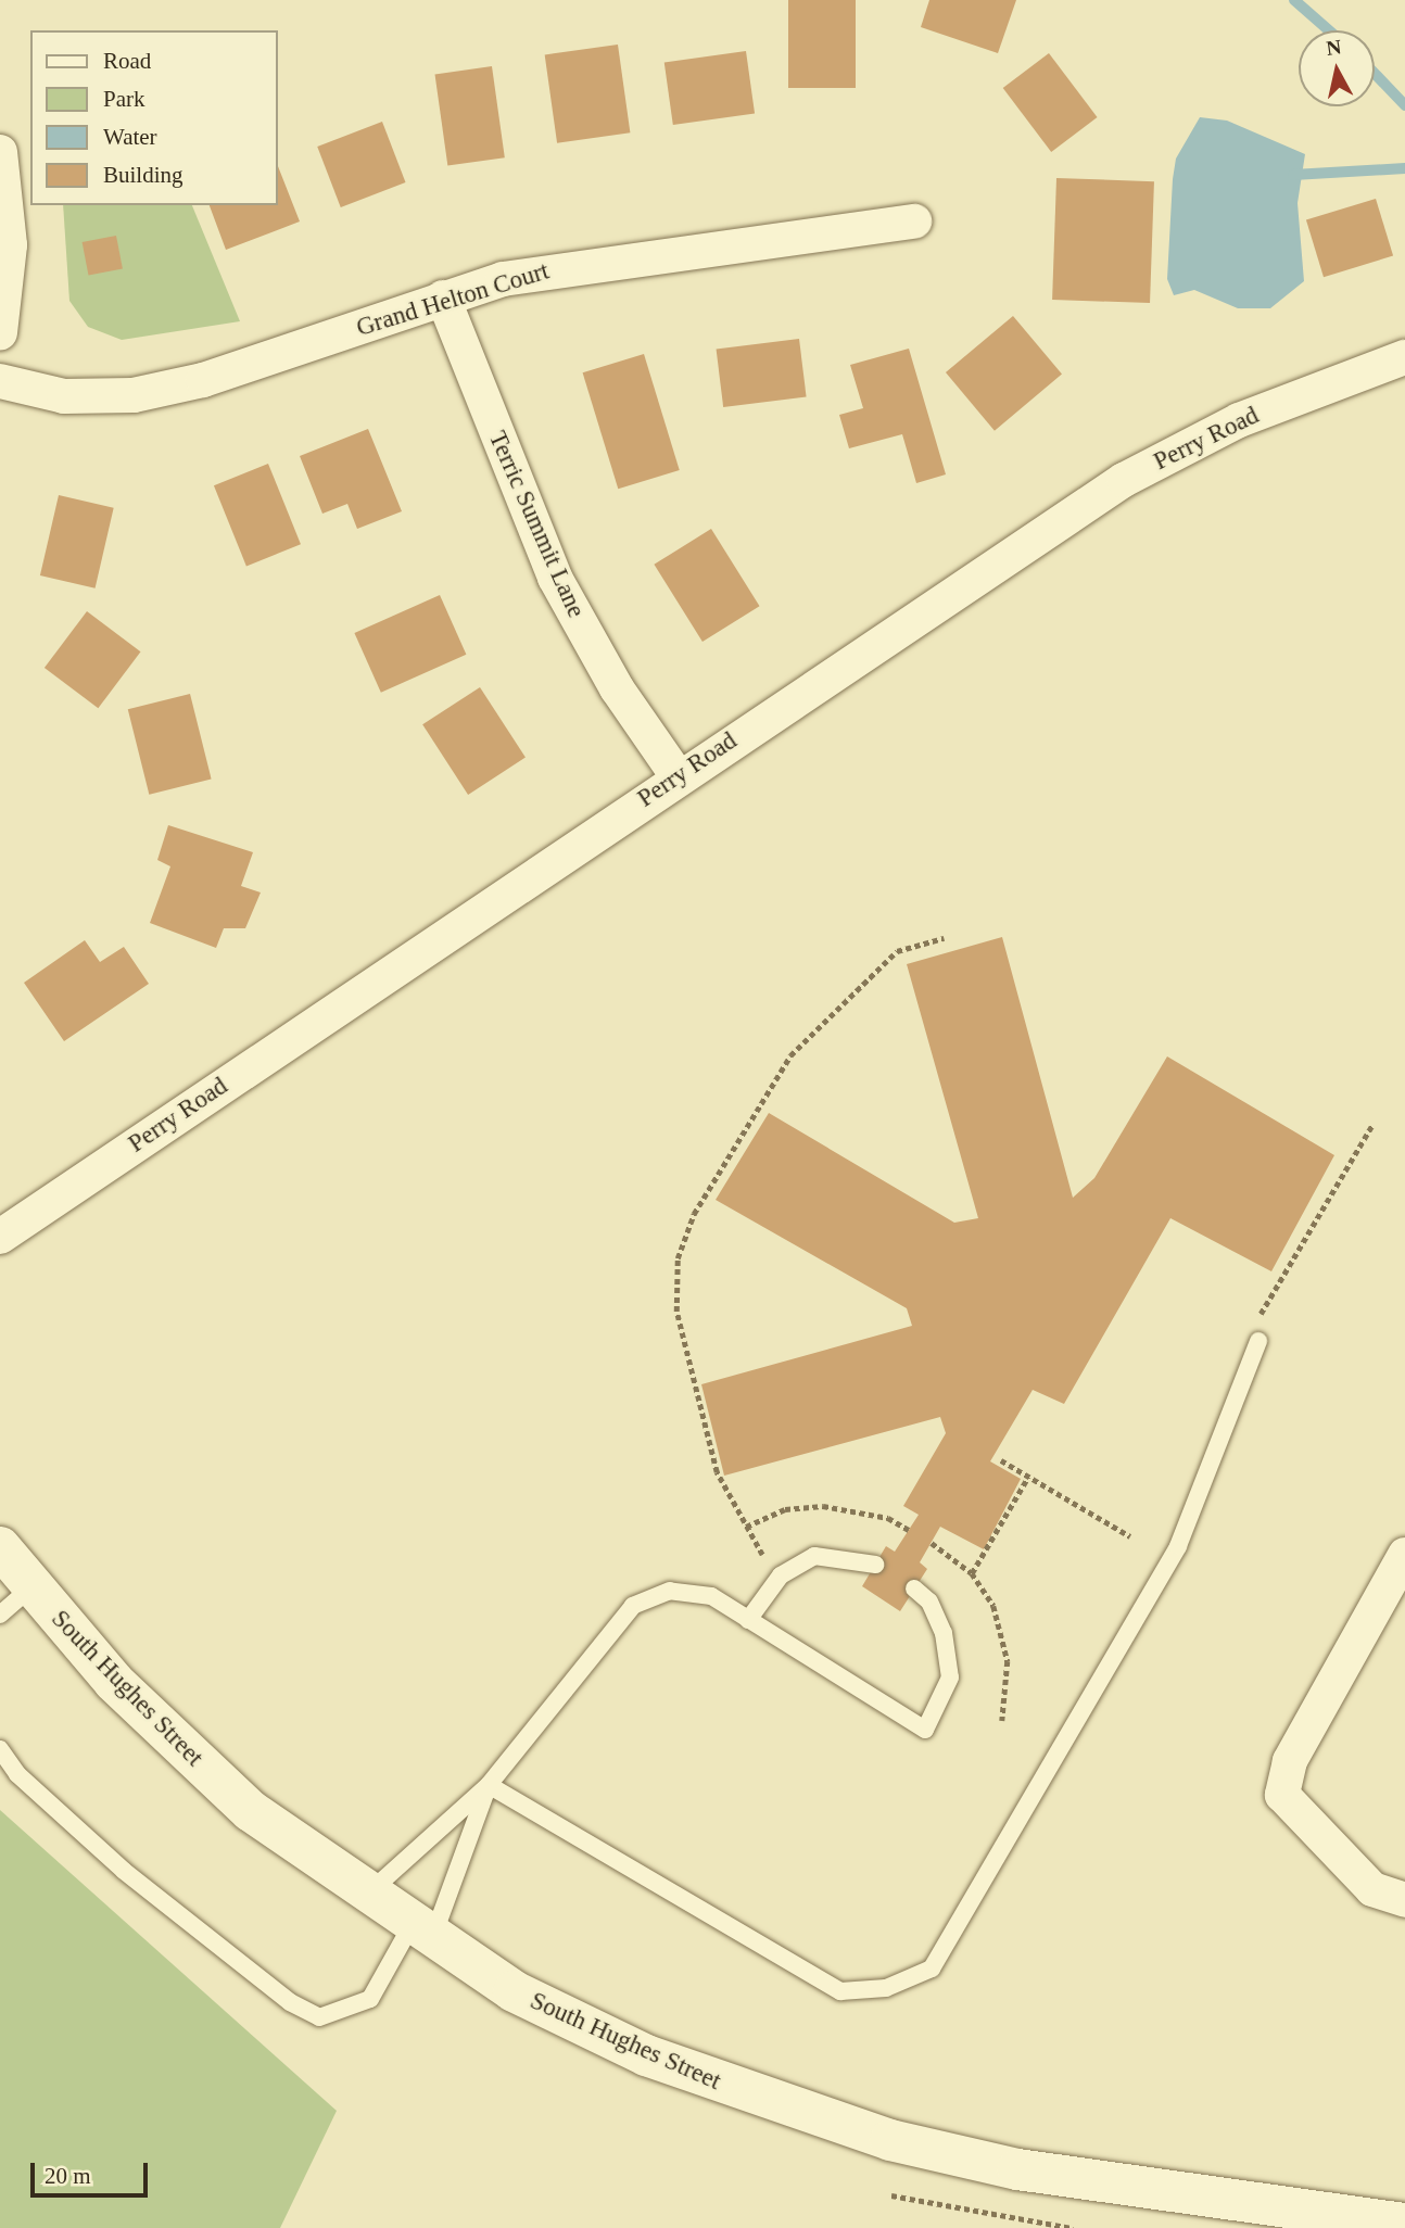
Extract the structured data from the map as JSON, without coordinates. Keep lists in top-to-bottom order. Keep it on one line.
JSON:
{"streets":{"street":["Grand Helton Court","Perry Road","Terric Summit Lane","South Hughes Street"]},"crossings":[["Grand Helton Court","Terric Summit Lane"],["Perry Road","Terric Summit Lane"]],"legend":["Road","Park","Water","Building"],"scale_bar":"20 m","north":"top"}
